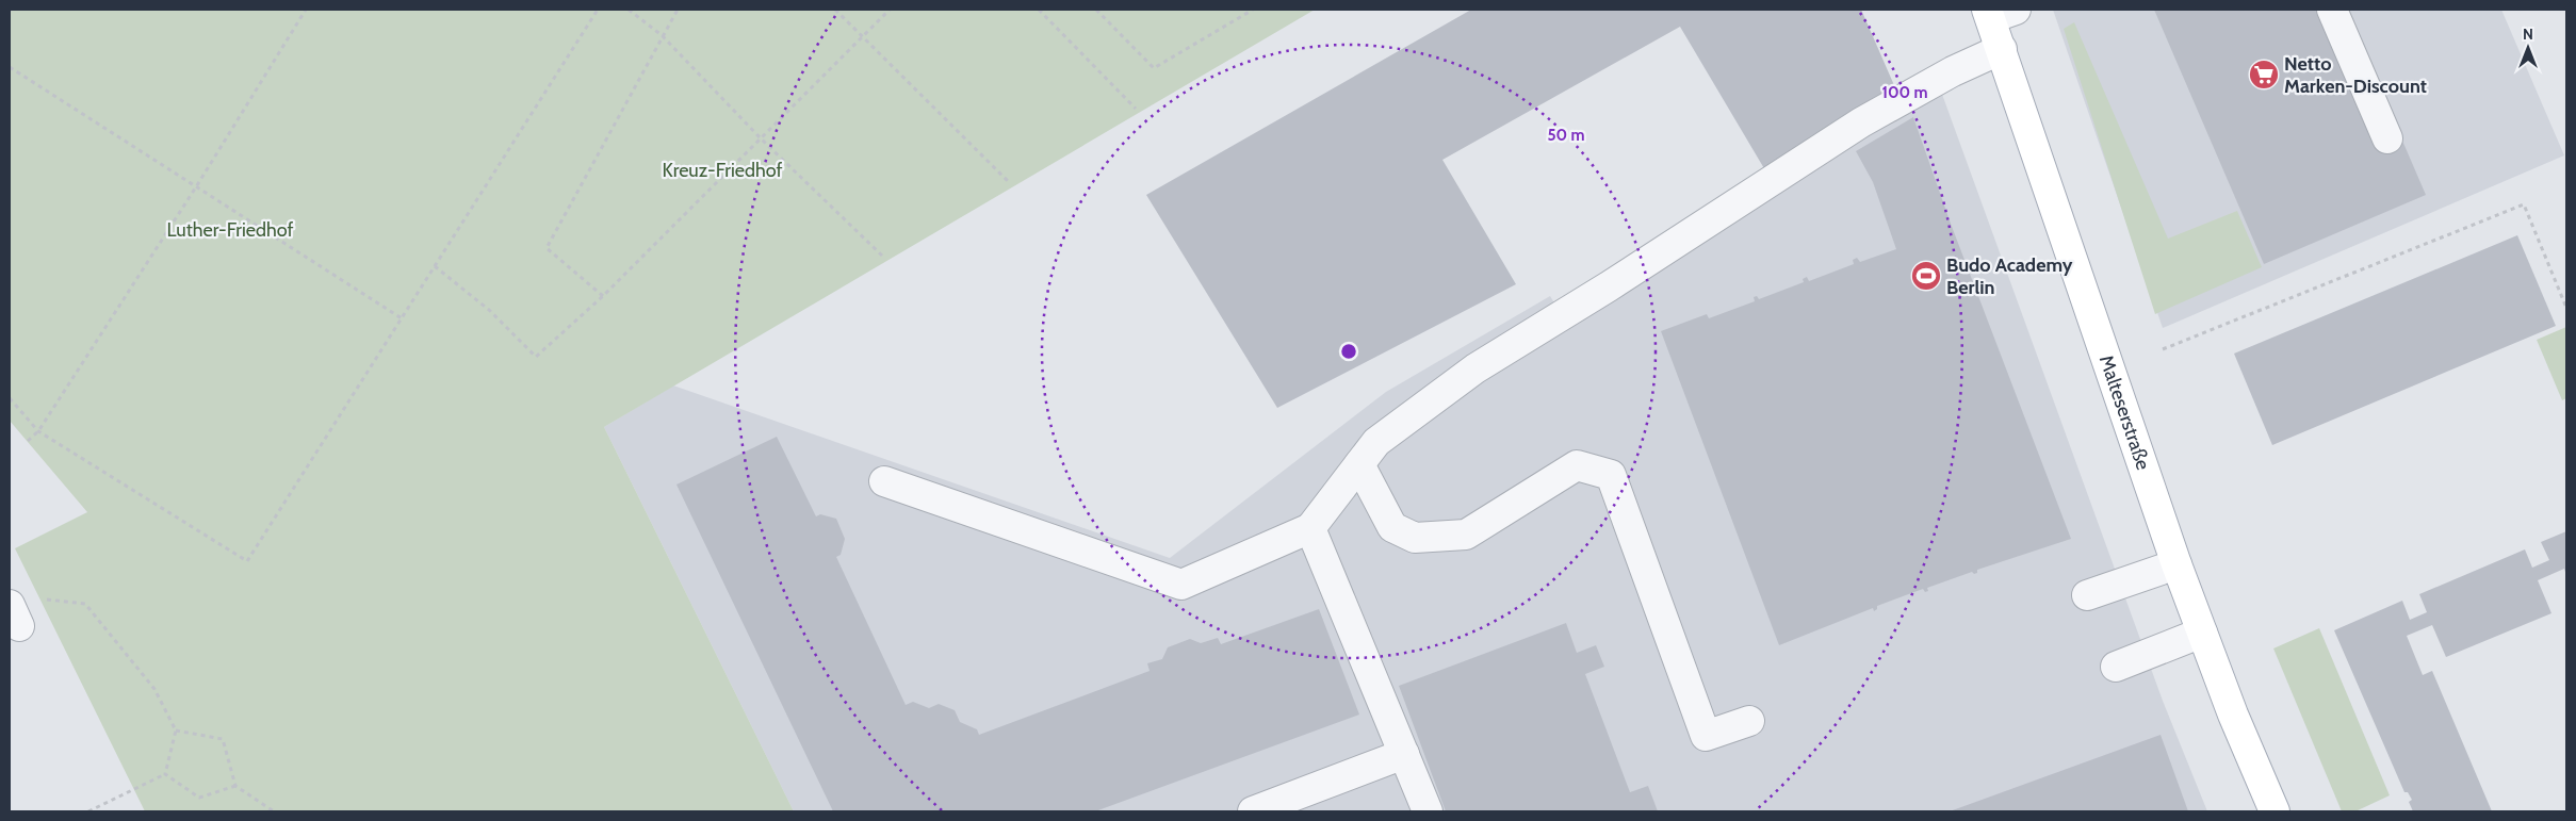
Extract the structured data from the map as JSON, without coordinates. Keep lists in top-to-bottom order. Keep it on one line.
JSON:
{"streets":{"main road":["Malteserstraße"]},"parks":["Kreuz-Friedhof","Luther-Friedhof"],"places":{"supermarket":["Netto Marken-Discount"],"sports":["Budo Academy Berlin"]},"north":"top","rings":["100 m","50 m"]}
